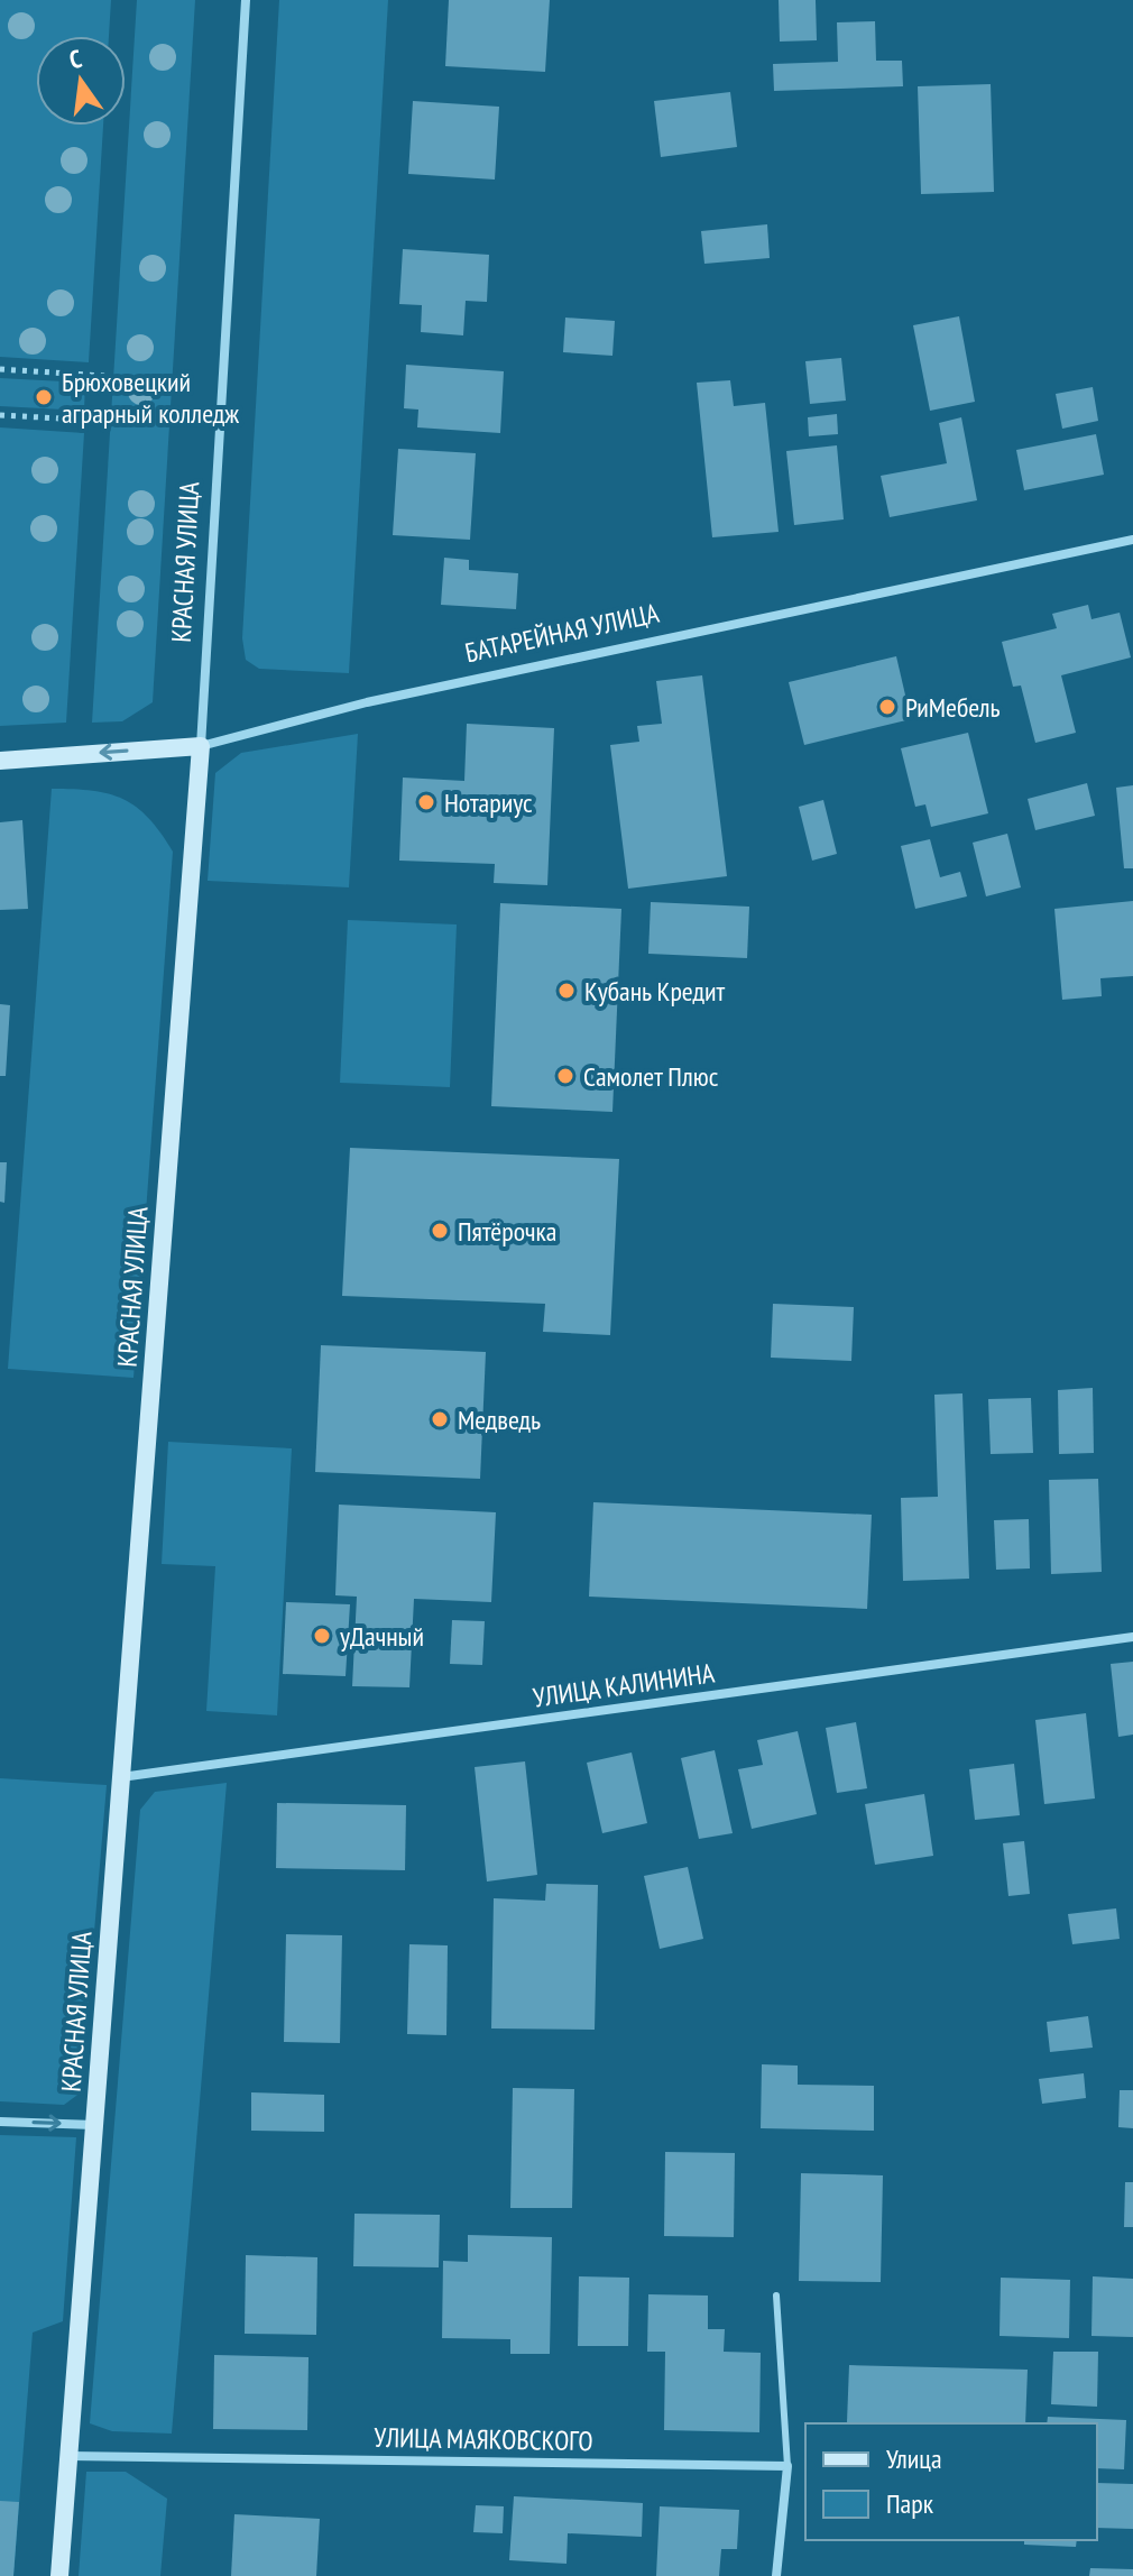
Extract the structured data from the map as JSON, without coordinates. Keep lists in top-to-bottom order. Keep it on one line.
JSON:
{"streets":{"street":["КРАСНАЯ УЛИЦА","БАТАРЕЙНАЯ УЛИЦА","УЛИЦА КАЛИНИНА","УЛИЦА МАЯКОВСКОГО"]},"crossings":[["КРАСНАЯ УЛИЦА","БАТАРЕЙНАЯ УЛИЦА"],["КРАСНАЯ УЛИЦА","УЛИЦА КАЛИНИНА"],["КРАСНАЯ УЛИЦА","УЛИЦА МАЯКОВСКОГО"]],"places":["Брюховецкий аграрный колледж","РиМебель","Нотариус","Кубань Кредит","Самолет Плюс","Пятёрочка","Медведь","уДачный"],"legend":["Улица","Парк"],"north":"top"}
